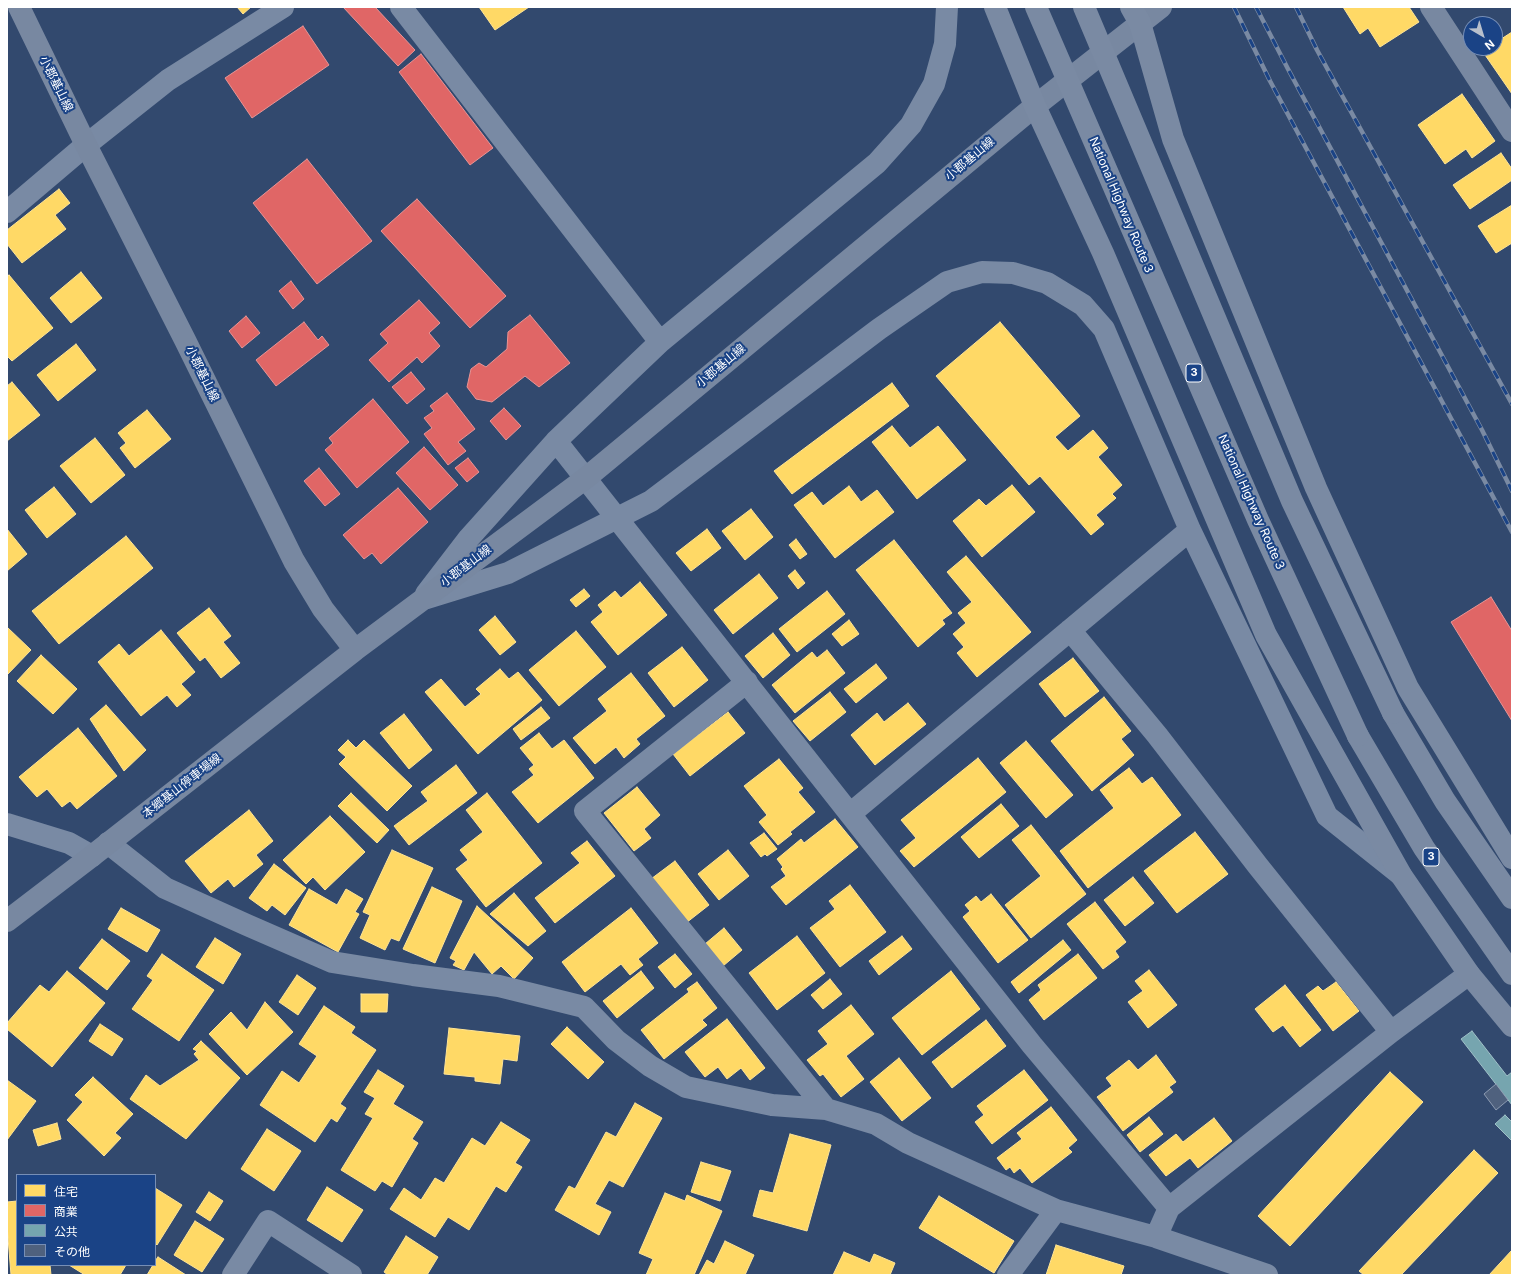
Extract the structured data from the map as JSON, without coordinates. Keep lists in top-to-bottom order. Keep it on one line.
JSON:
{"streets":{"highway":["National Highway Route 3","3"],"main road":["小郡基山線","本郷基山停車場線"]},"crossings":[["小郡基山線","本郷基山停車場線"]],"legend":["住宅","商業","公共","その他"],"north":"bottom right"}
